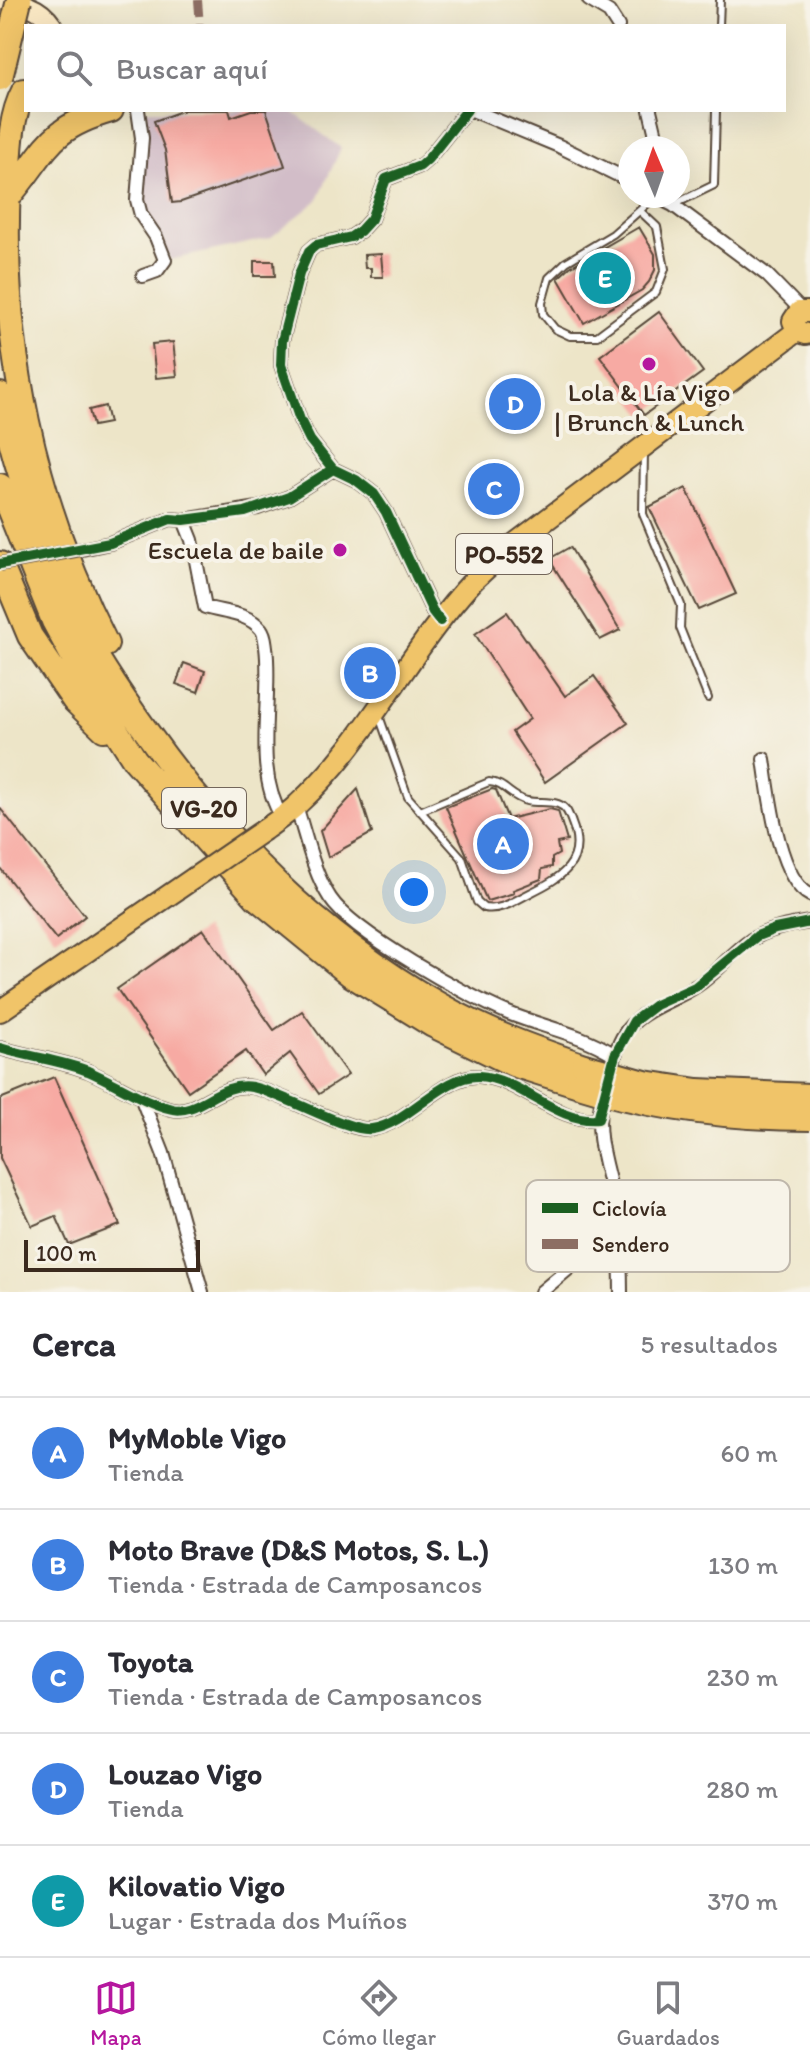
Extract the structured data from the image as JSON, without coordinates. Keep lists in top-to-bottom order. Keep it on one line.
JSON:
{"streets":{"highway":["VG-20"],"main road":["PO-552"]},"places":["Lola & Lía Vigo | Brunch & Lunch","Escuela de baile"],"legend":["Ciclovía","Sendero"],"scale_bar":"100 m","north":"top","page":{"search":"Buscar aquí","pins":["E","D","C","B","A"],"scale":"100 m","heading":["Cerca","5 resultados"],"list":[{"mark":"A","name":"MyMoble Vigo","note":"Tienda","value":"60 m"},{"mark":"B","name":"Moto Brave (D&S Motos, S. L.)","note":"Tienda · Estrada de Camposancos","value":"130 m"},{"mark":"C","name":"Toyota","note":"Tienda · Estrada de Camposancos","value":"230 m"},{"mark":"D","name":"Louzao Vigo","note":"Tienda","value":"280 m"},{"mark":"E","name":"Kilovatio Vigo","note":"Lugar · Estrada dos Muíños","value":"370 m"}],"nav":["Mapa","Cómo llegar","Guardados"]}}
